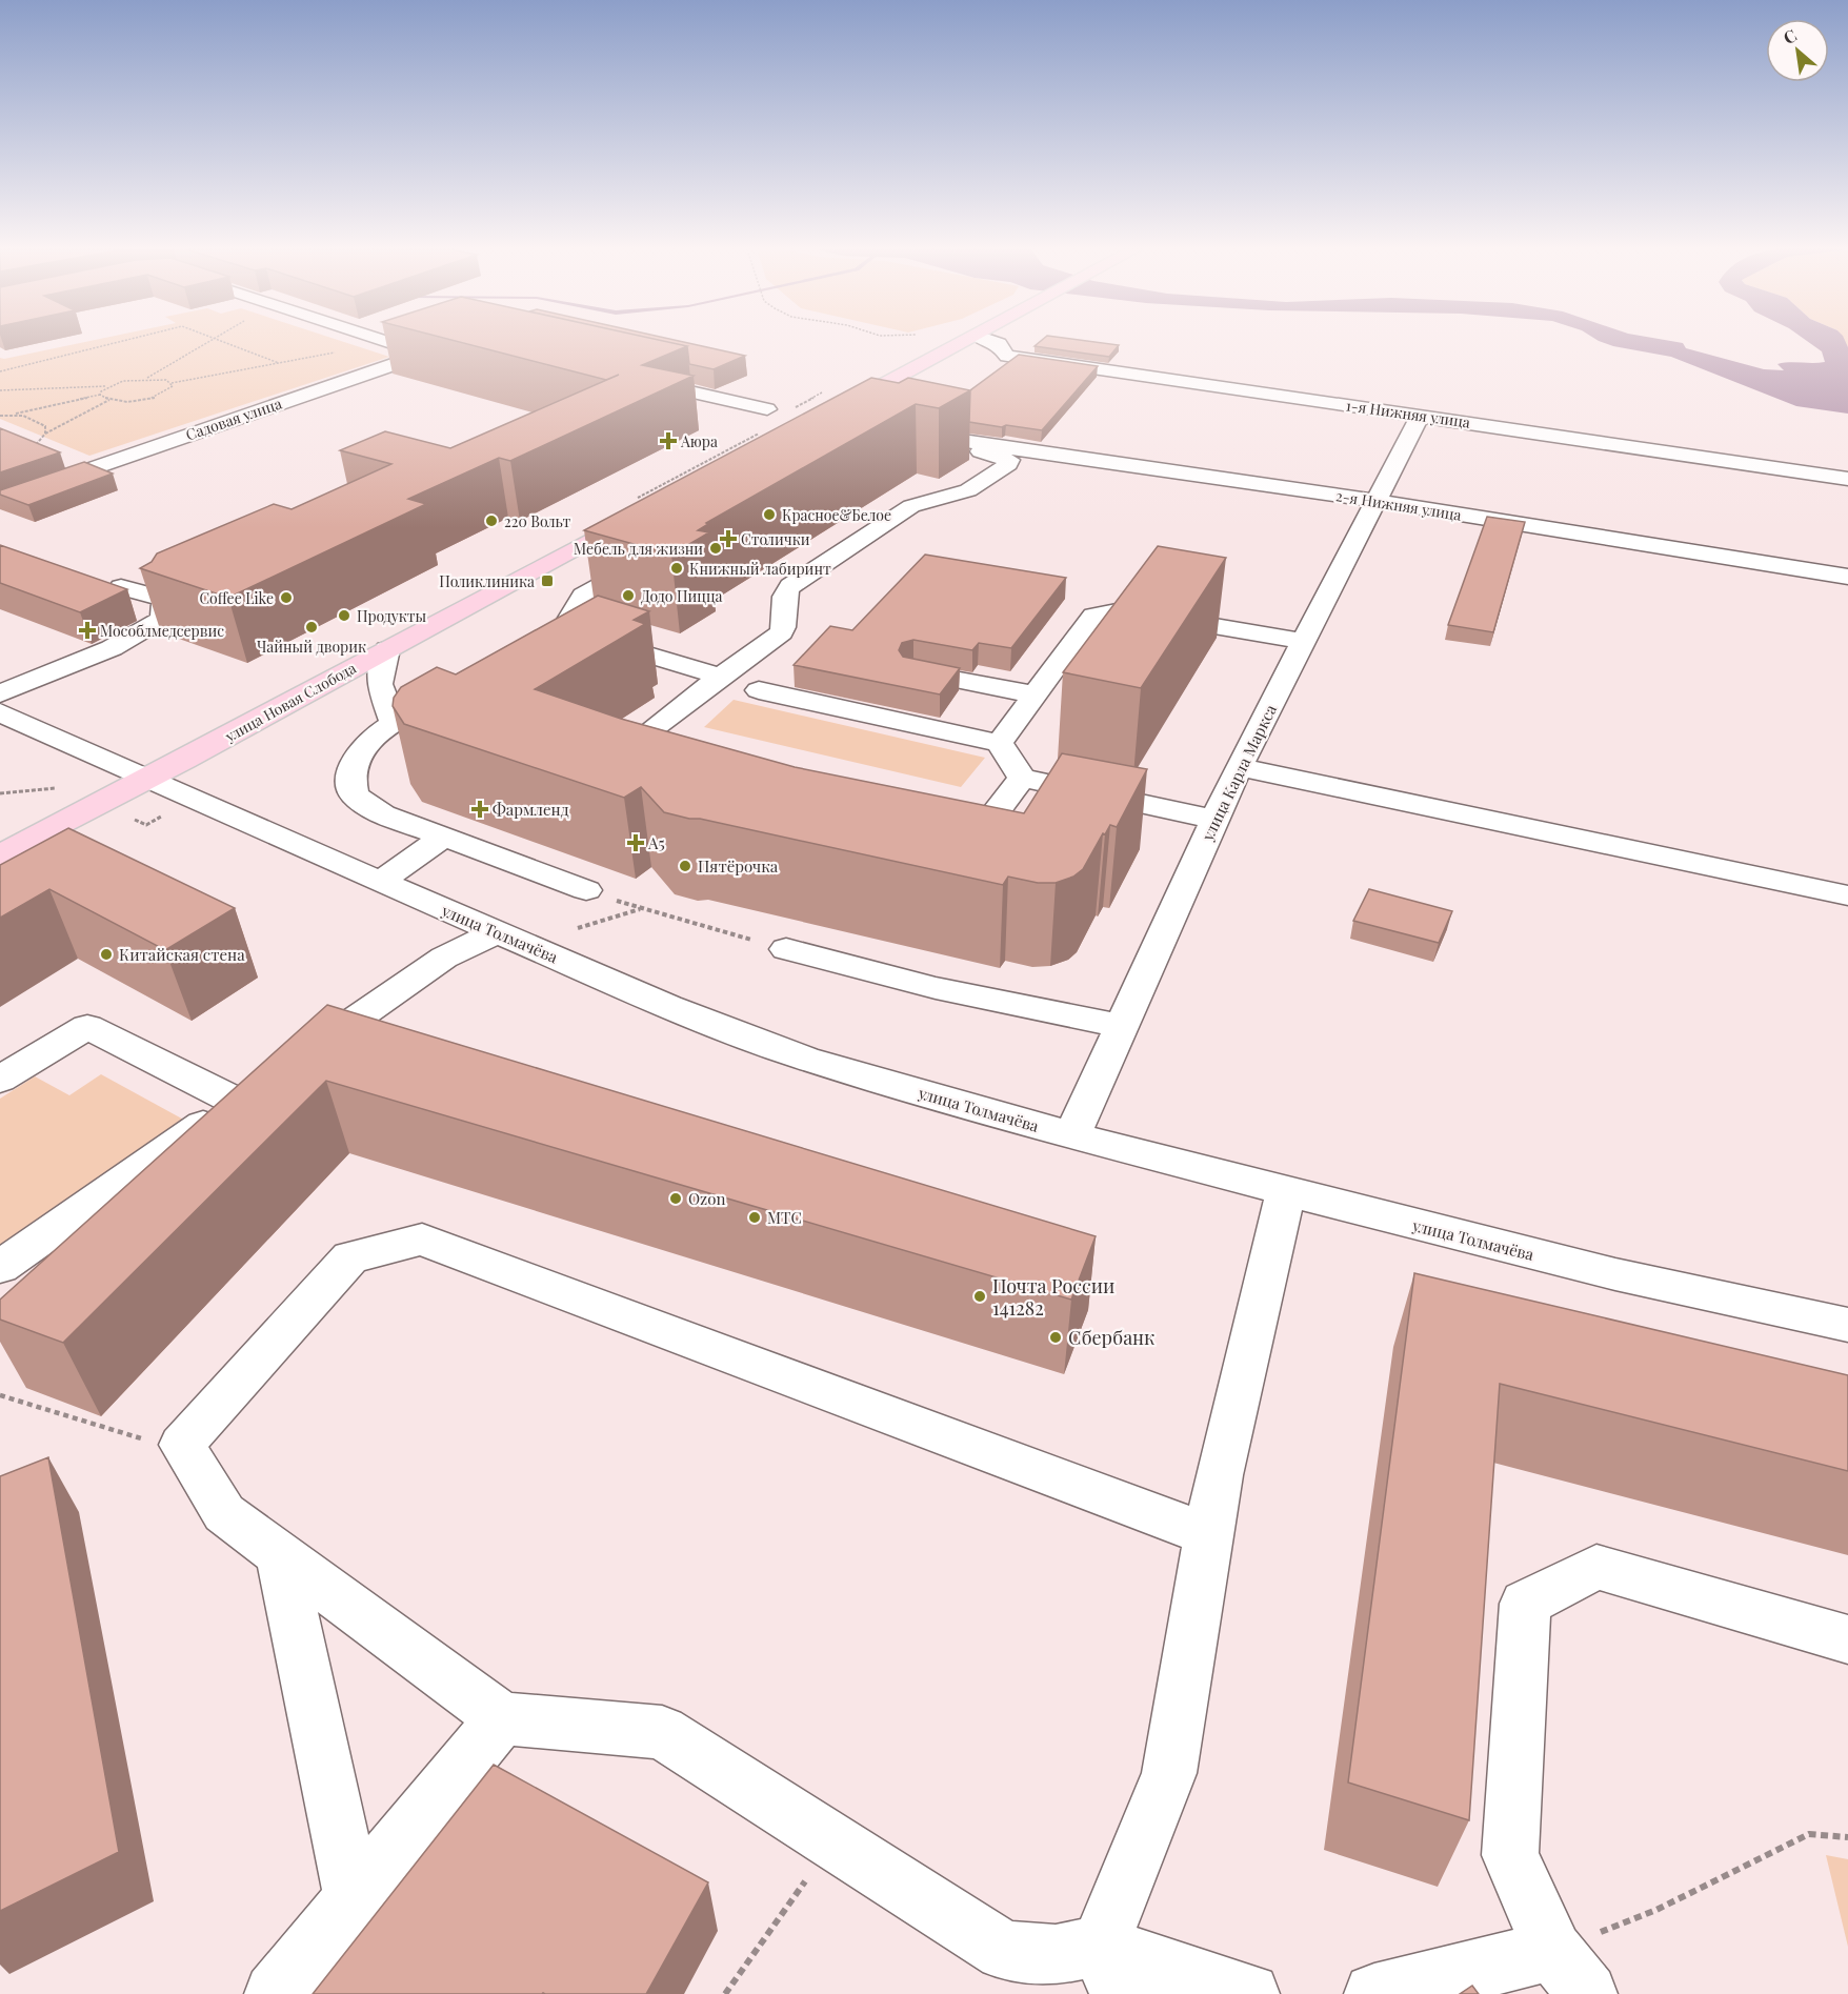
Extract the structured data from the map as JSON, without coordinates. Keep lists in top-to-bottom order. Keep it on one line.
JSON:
{"streets":{"main road":["улица Новая Слобода"],"street":["1-я Нижняя улица","Садовая улица","2-я Нижняя улица","улица Карла Маркса","улица Толмачёва"]},"crossings":[["1-я Нижняя улица","улица Карла Маркса"],["2-я Нижняя улица","улица Карла Маркса"],["улица Новая Слобода","улица Толмачёва"],["улица Карла Маркса","улица Толмачёва"]],"places":{"health":["Аюра","Столички","Мособлмедсервис","Фармленд","А5"],"other":["Красное&Белое","220 Вольт","Мебель для жизни","Книжный лабиринт","Додо Пицца","Coffee Like","Продукты","Чайный дворик","Пятёрочка","Китайская стена","Ozon","МТС","Почта России 141282","Сбербанк"],"transit":["Поликлиника"]},"north":"top left"}
